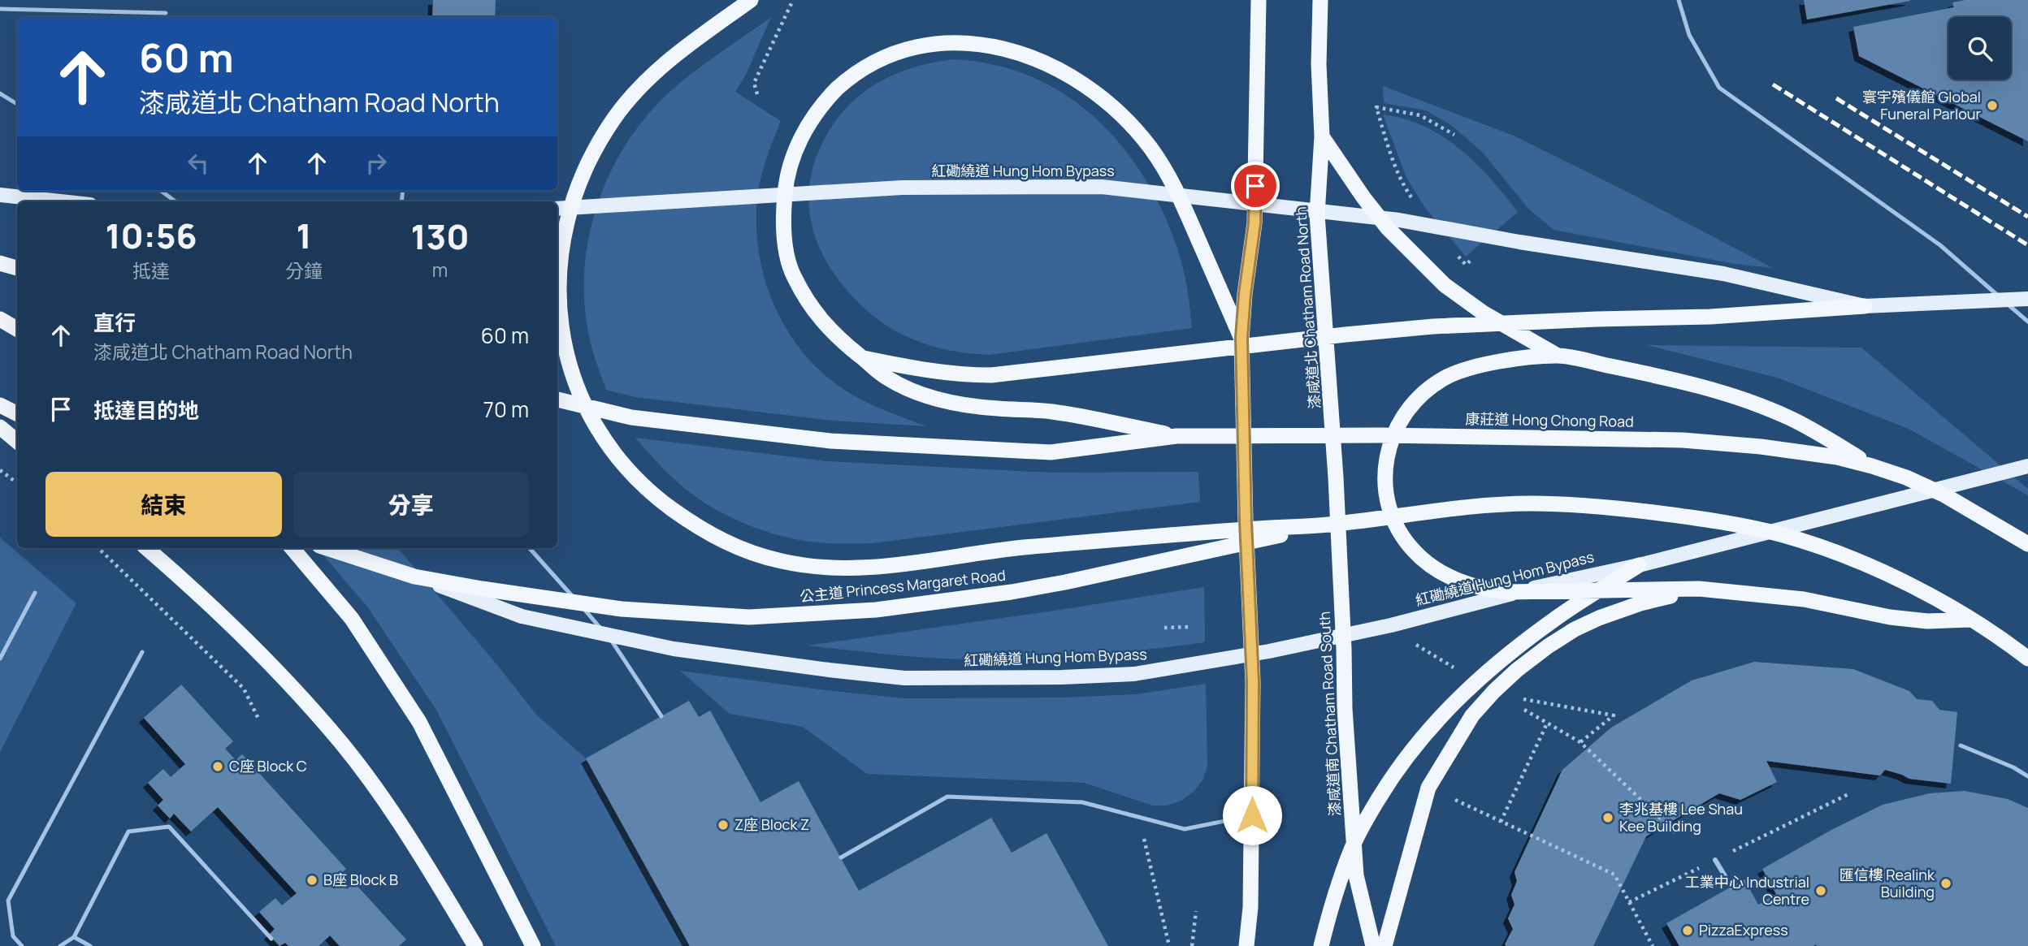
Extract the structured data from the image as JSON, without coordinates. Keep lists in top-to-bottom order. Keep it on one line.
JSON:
{"streets":{"highway":["漆咸道北 Chatham Road North","康莊道 Hong Chong Road","公主道 Princess Margaret Road","漆咸道南 Chatham Road South"],"main road":["紅磡繞道 Hung Hom Bypass"]},"crossings":[["紅磡繞道 Hung Hom Bypass","公主道 Princess Margaret Road"],["漆咸道北 Chatham Road North","漆咸道南 Chatham Road South"]],"places":["寰宇殯儀館 Global Funeral Parlour","C座 Block C","李兆基樓 Lee Shau Kee Building","Z座 Block Z","B座 Block B","匯信樓 Realink Building","工業中心 Industrial Centre","PizzaExpress"],"page":{"turn":["60 m","漆咸道北 Chatham Road North"],"eta":["10:56","抵達","1","分鐘","130","m"],"list":[{"name":"直行","note":"漆咸道北 Chatham Road North","value":"60 m"},{"name":"抵達目的地","value":"70 m"}],"buttons":["結束","分享"]}}
